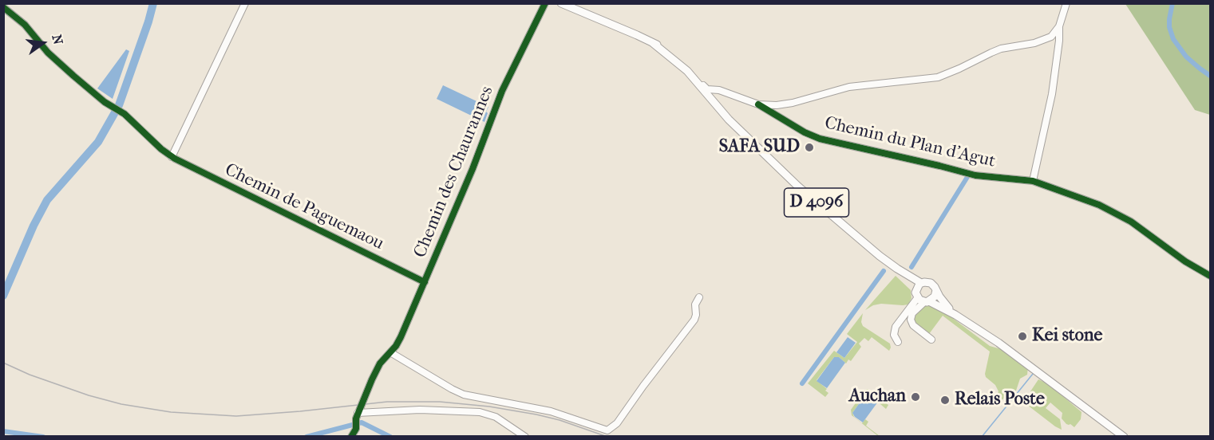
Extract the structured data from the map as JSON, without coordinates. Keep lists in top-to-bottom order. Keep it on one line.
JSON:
{"streets":{"main road":["D 4096"],"street":["Chemin du Plan d'Agut","Chemin des Chaurannes","Chemin de Paguemaou"]},"crossings":[["Chemin des Chaurannes","Chemin de Paguemaou"]],"places":["SAFA SUD","Kei stone","Auchan","Relais Poste"],"north":"right"}
